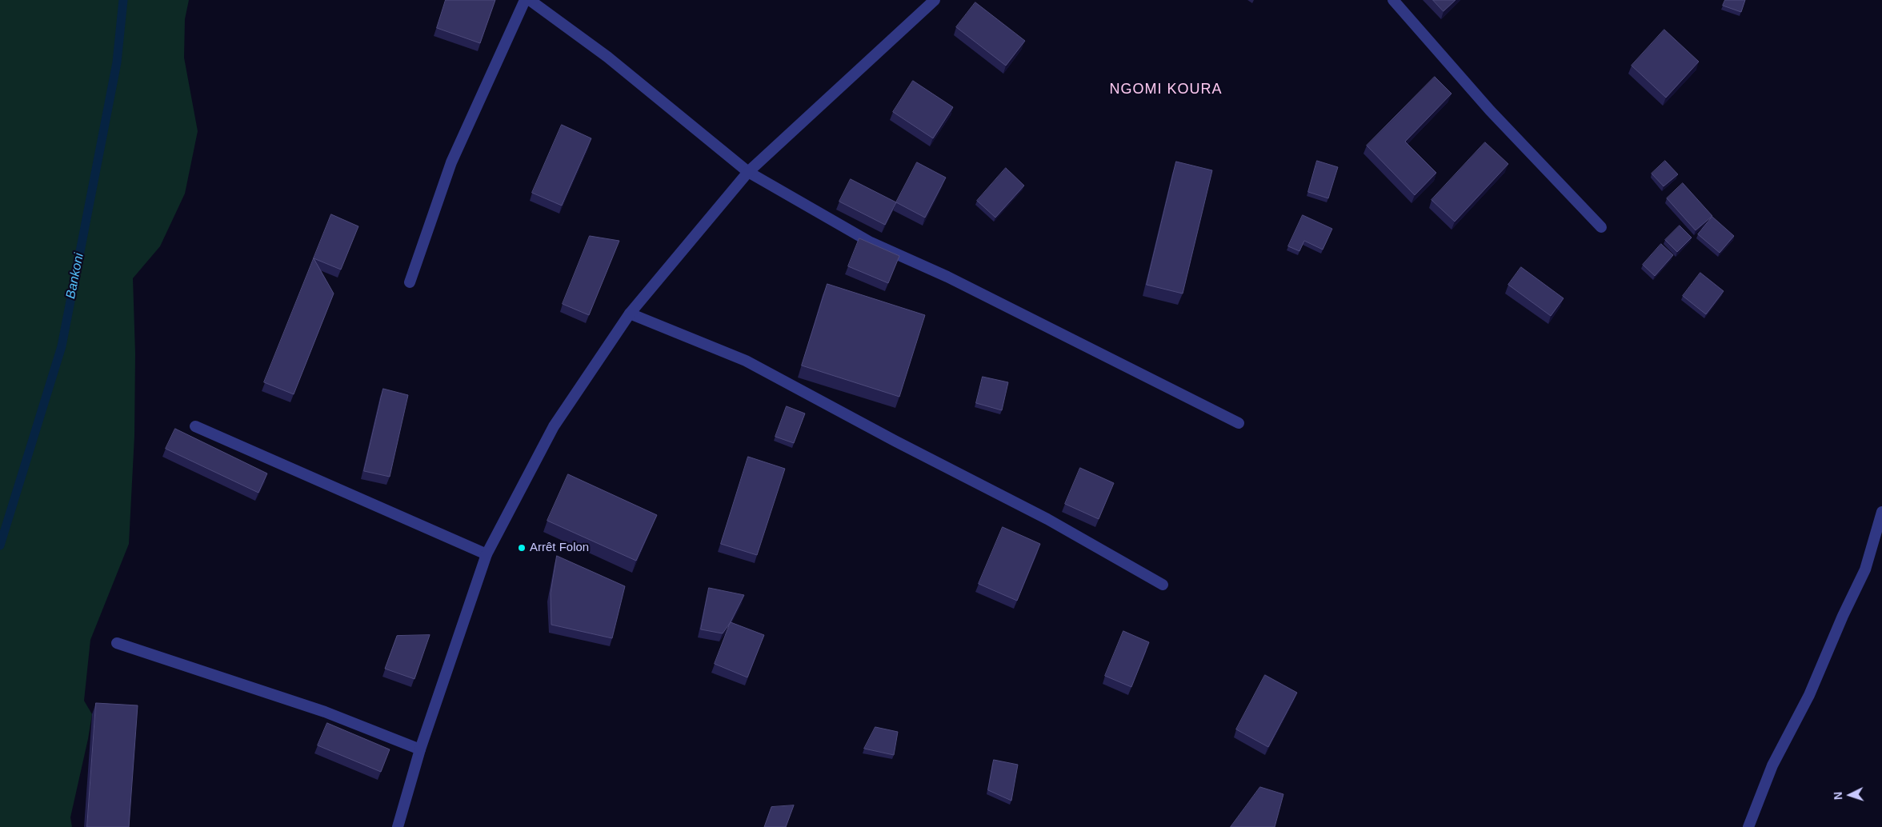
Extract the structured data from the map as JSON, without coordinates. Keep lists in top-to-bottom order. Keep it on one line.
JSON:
{"districts":["NGOMI KOURA"],"water":["Bankoni"],"places":["Arrêt Folon"],"north":"left"}
